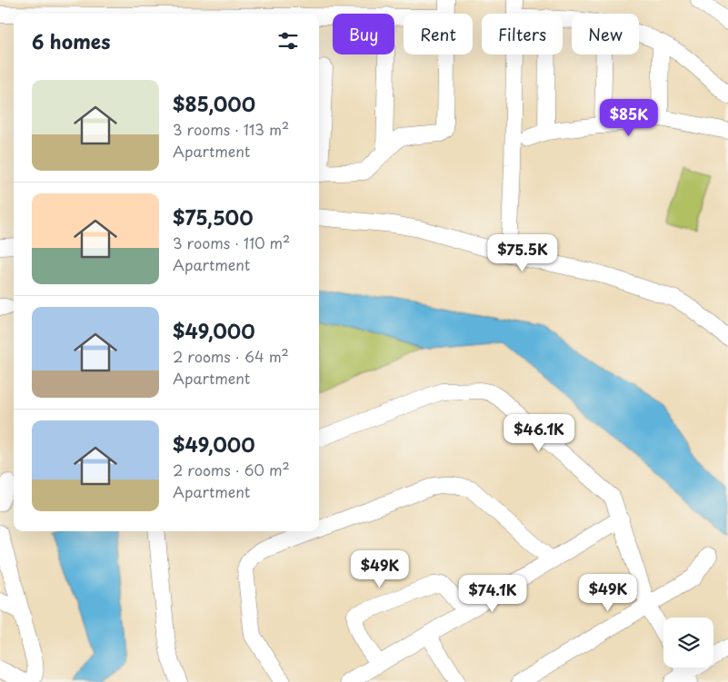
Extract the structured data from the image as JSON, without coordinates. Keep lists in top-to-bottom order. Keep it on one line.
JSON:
{"page":{"chip":["Buy","Rent","Filters","New"],"heading":"6 homes","list":[{"name":"$85,000","note":"3 rooms · 113 m² · Apartment"},{"name":"$75,500","note":"3 rooms · 110 m² · Apartment"},{"name":"$49,000","note":"2 rooms · 64 m² · Apartment"},{"name":"$49,000","note":"2 rooms · 60 m² · Apartment"}],"price":["$85K","$75.5K","$46.1K","$49K","$49K","$74.1K"]}}
